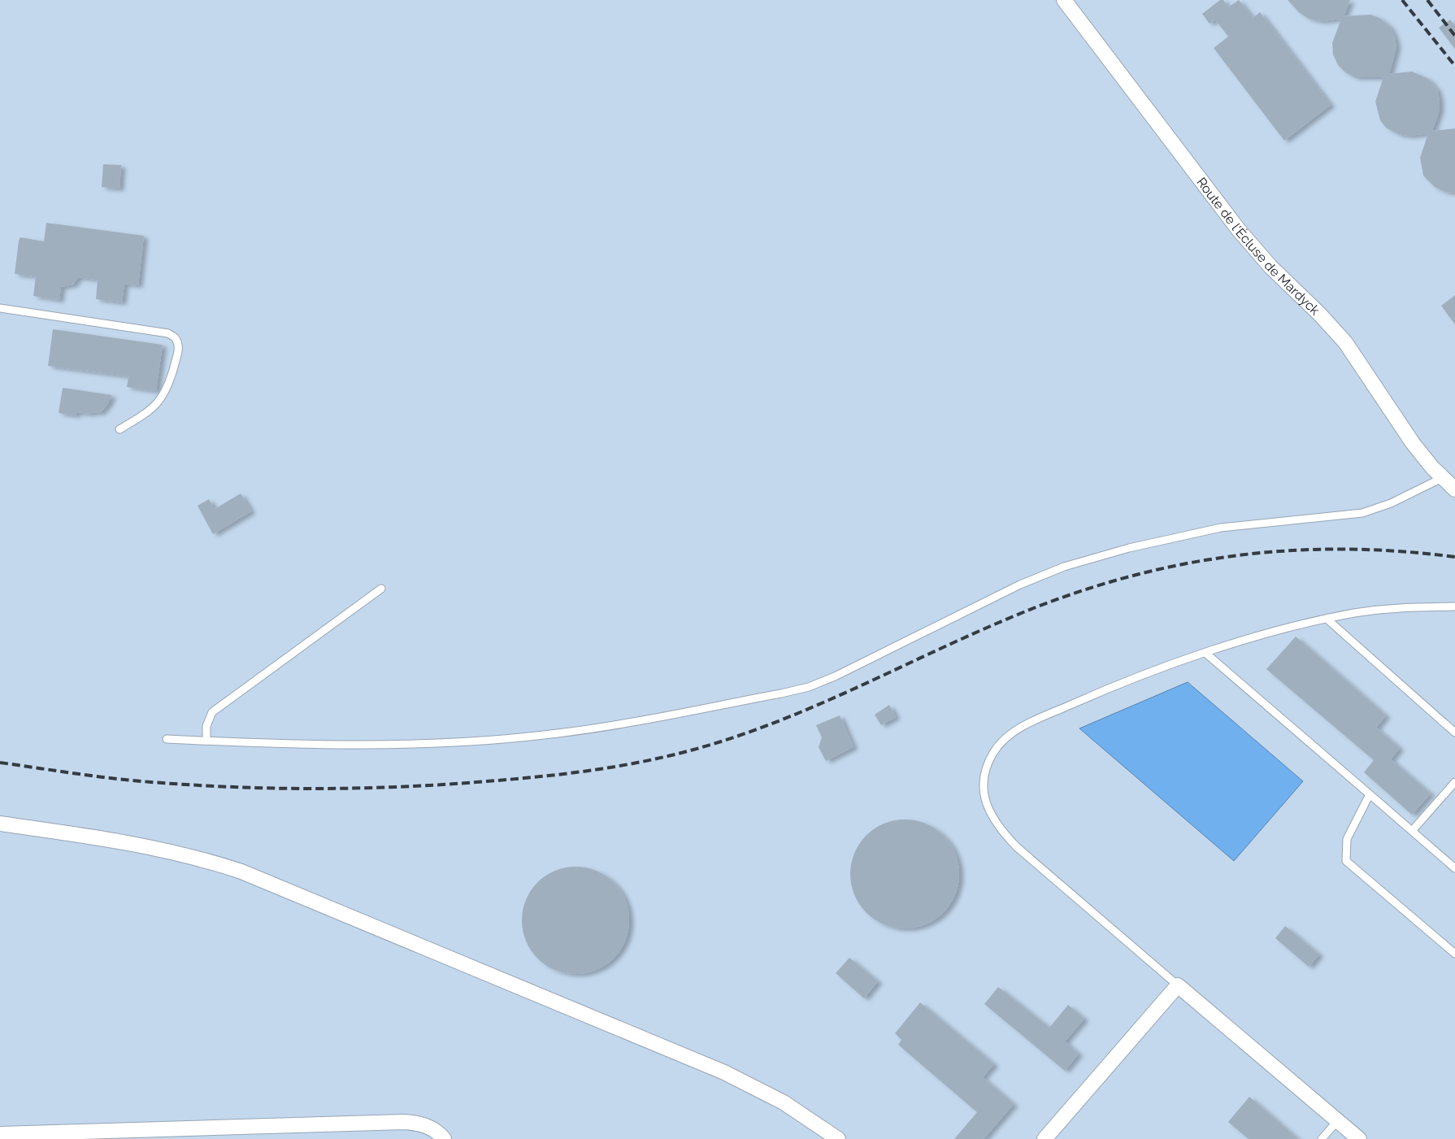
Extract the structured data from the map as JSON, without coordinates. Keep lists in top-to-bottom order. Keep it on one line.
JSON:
{"streets":{"street":["Route de l'Écluse de Mardyck"]}}
